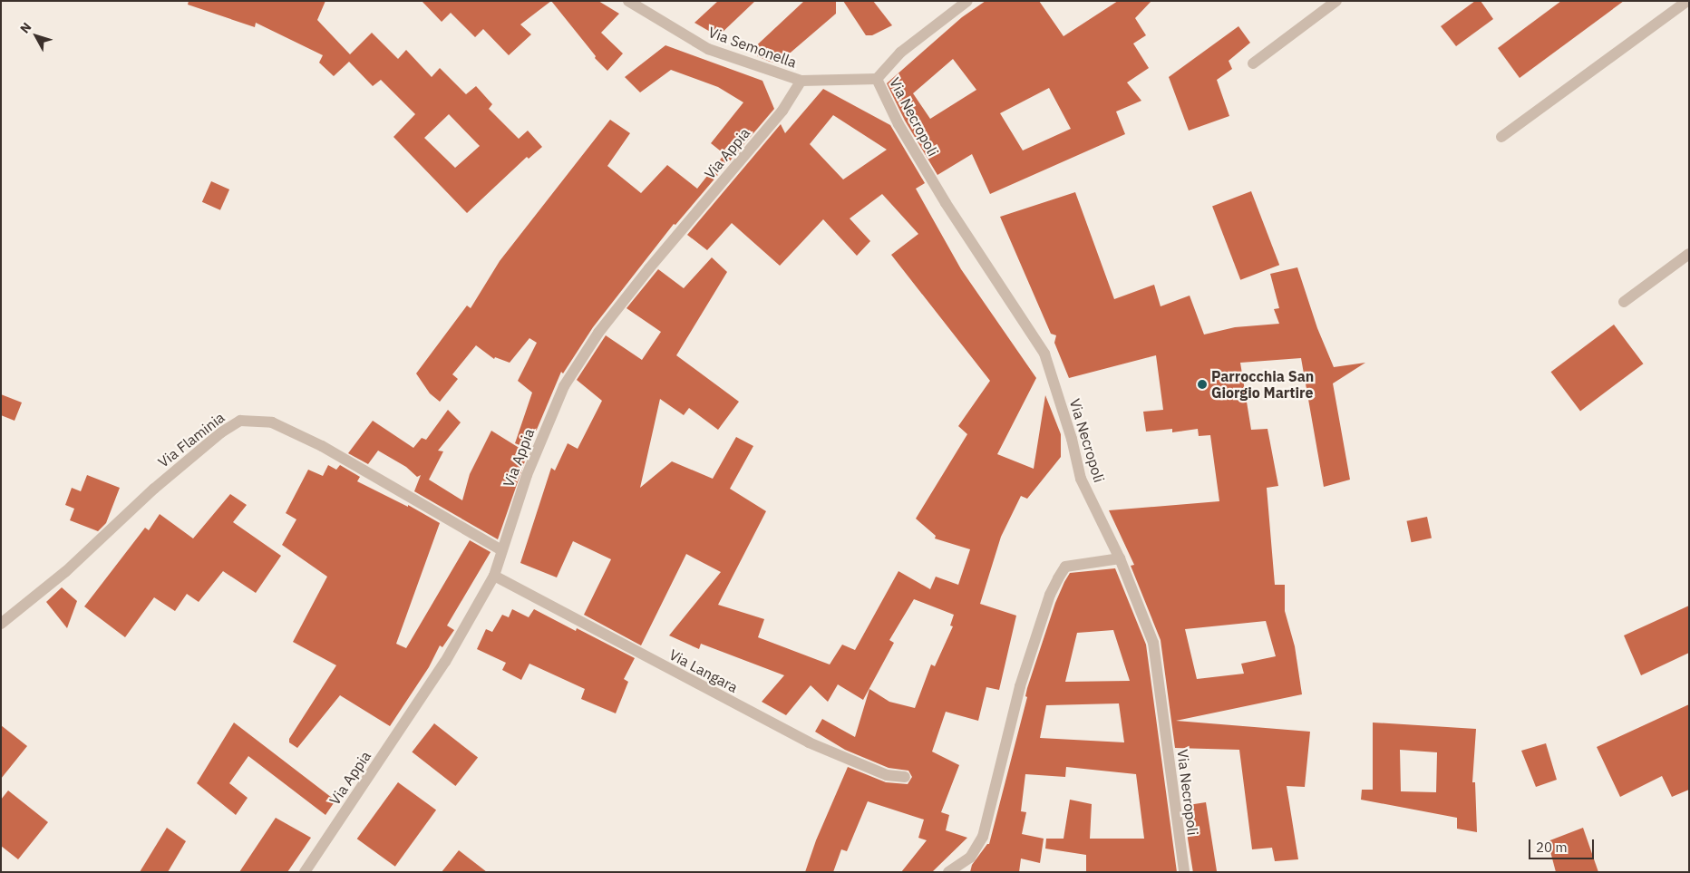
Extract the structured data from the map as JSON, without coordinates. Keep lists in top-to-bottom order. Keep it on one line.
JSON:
{"streets":{"street":["Via Semonella","Via Necropoli","Via Appia","Via Flaminia","Via Langara"]},"crossings":[["Via Semonella","Via Necropoli"],["Via Semonella","Via Appia"],["Via Appia","Via Flaminia"],["Via Appia","Via Langara"]],"places":["Parrocchia San Giorgio Martire"],"scale_bar":"20 m","north":"top left"}
